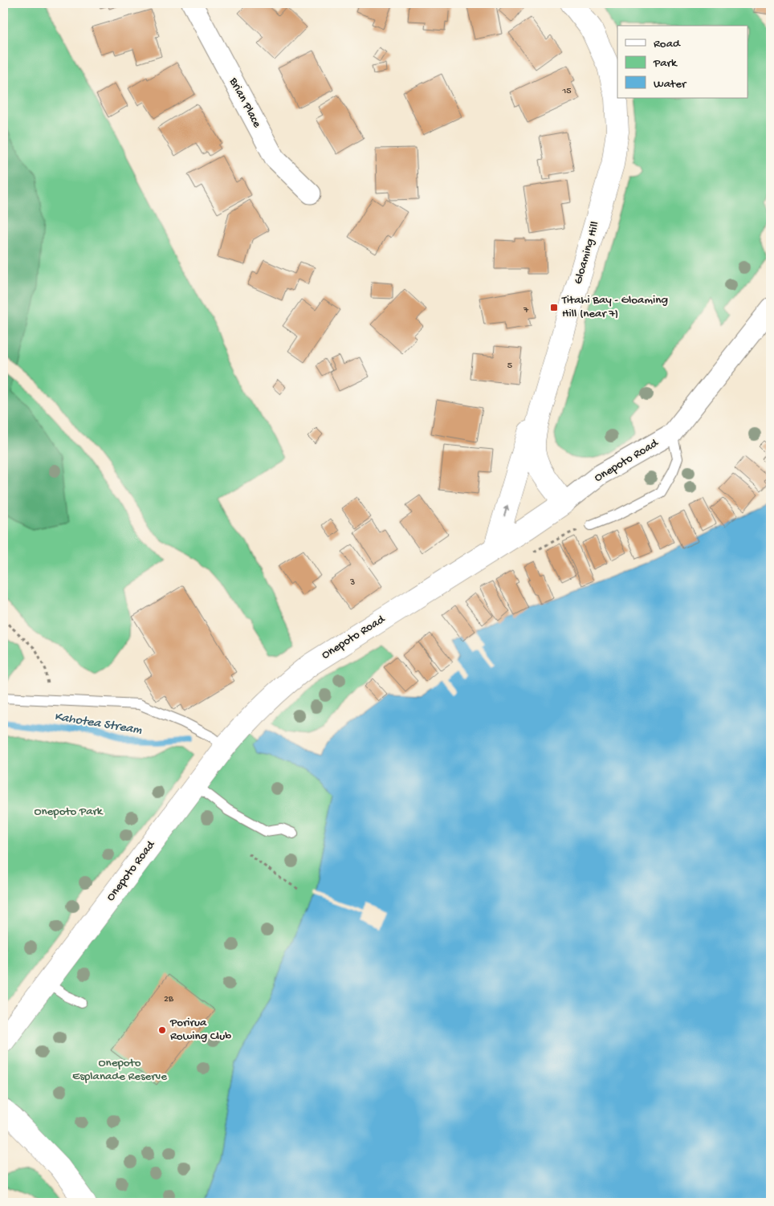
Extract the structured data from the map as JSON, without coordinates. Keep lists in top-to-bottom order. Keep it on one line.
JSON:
{"streets":{"street":["Brian Place","Gloaming Hill","Onepoto Road"]},"crossings":[["Gloaming Hill","Onepoto Road"]],"water":["Kahotea Stream"],"parks":["Onepoto Park","Onepoto Esplanade Reserve"],"places":{"transit":["Titahi Bay - Gloaming Hill (near 7)"],"other":["Porirua Rowing Club"]},"house_numbers":["15","7","5","3","2B"],"legend":["Road","Park","Water"]}
